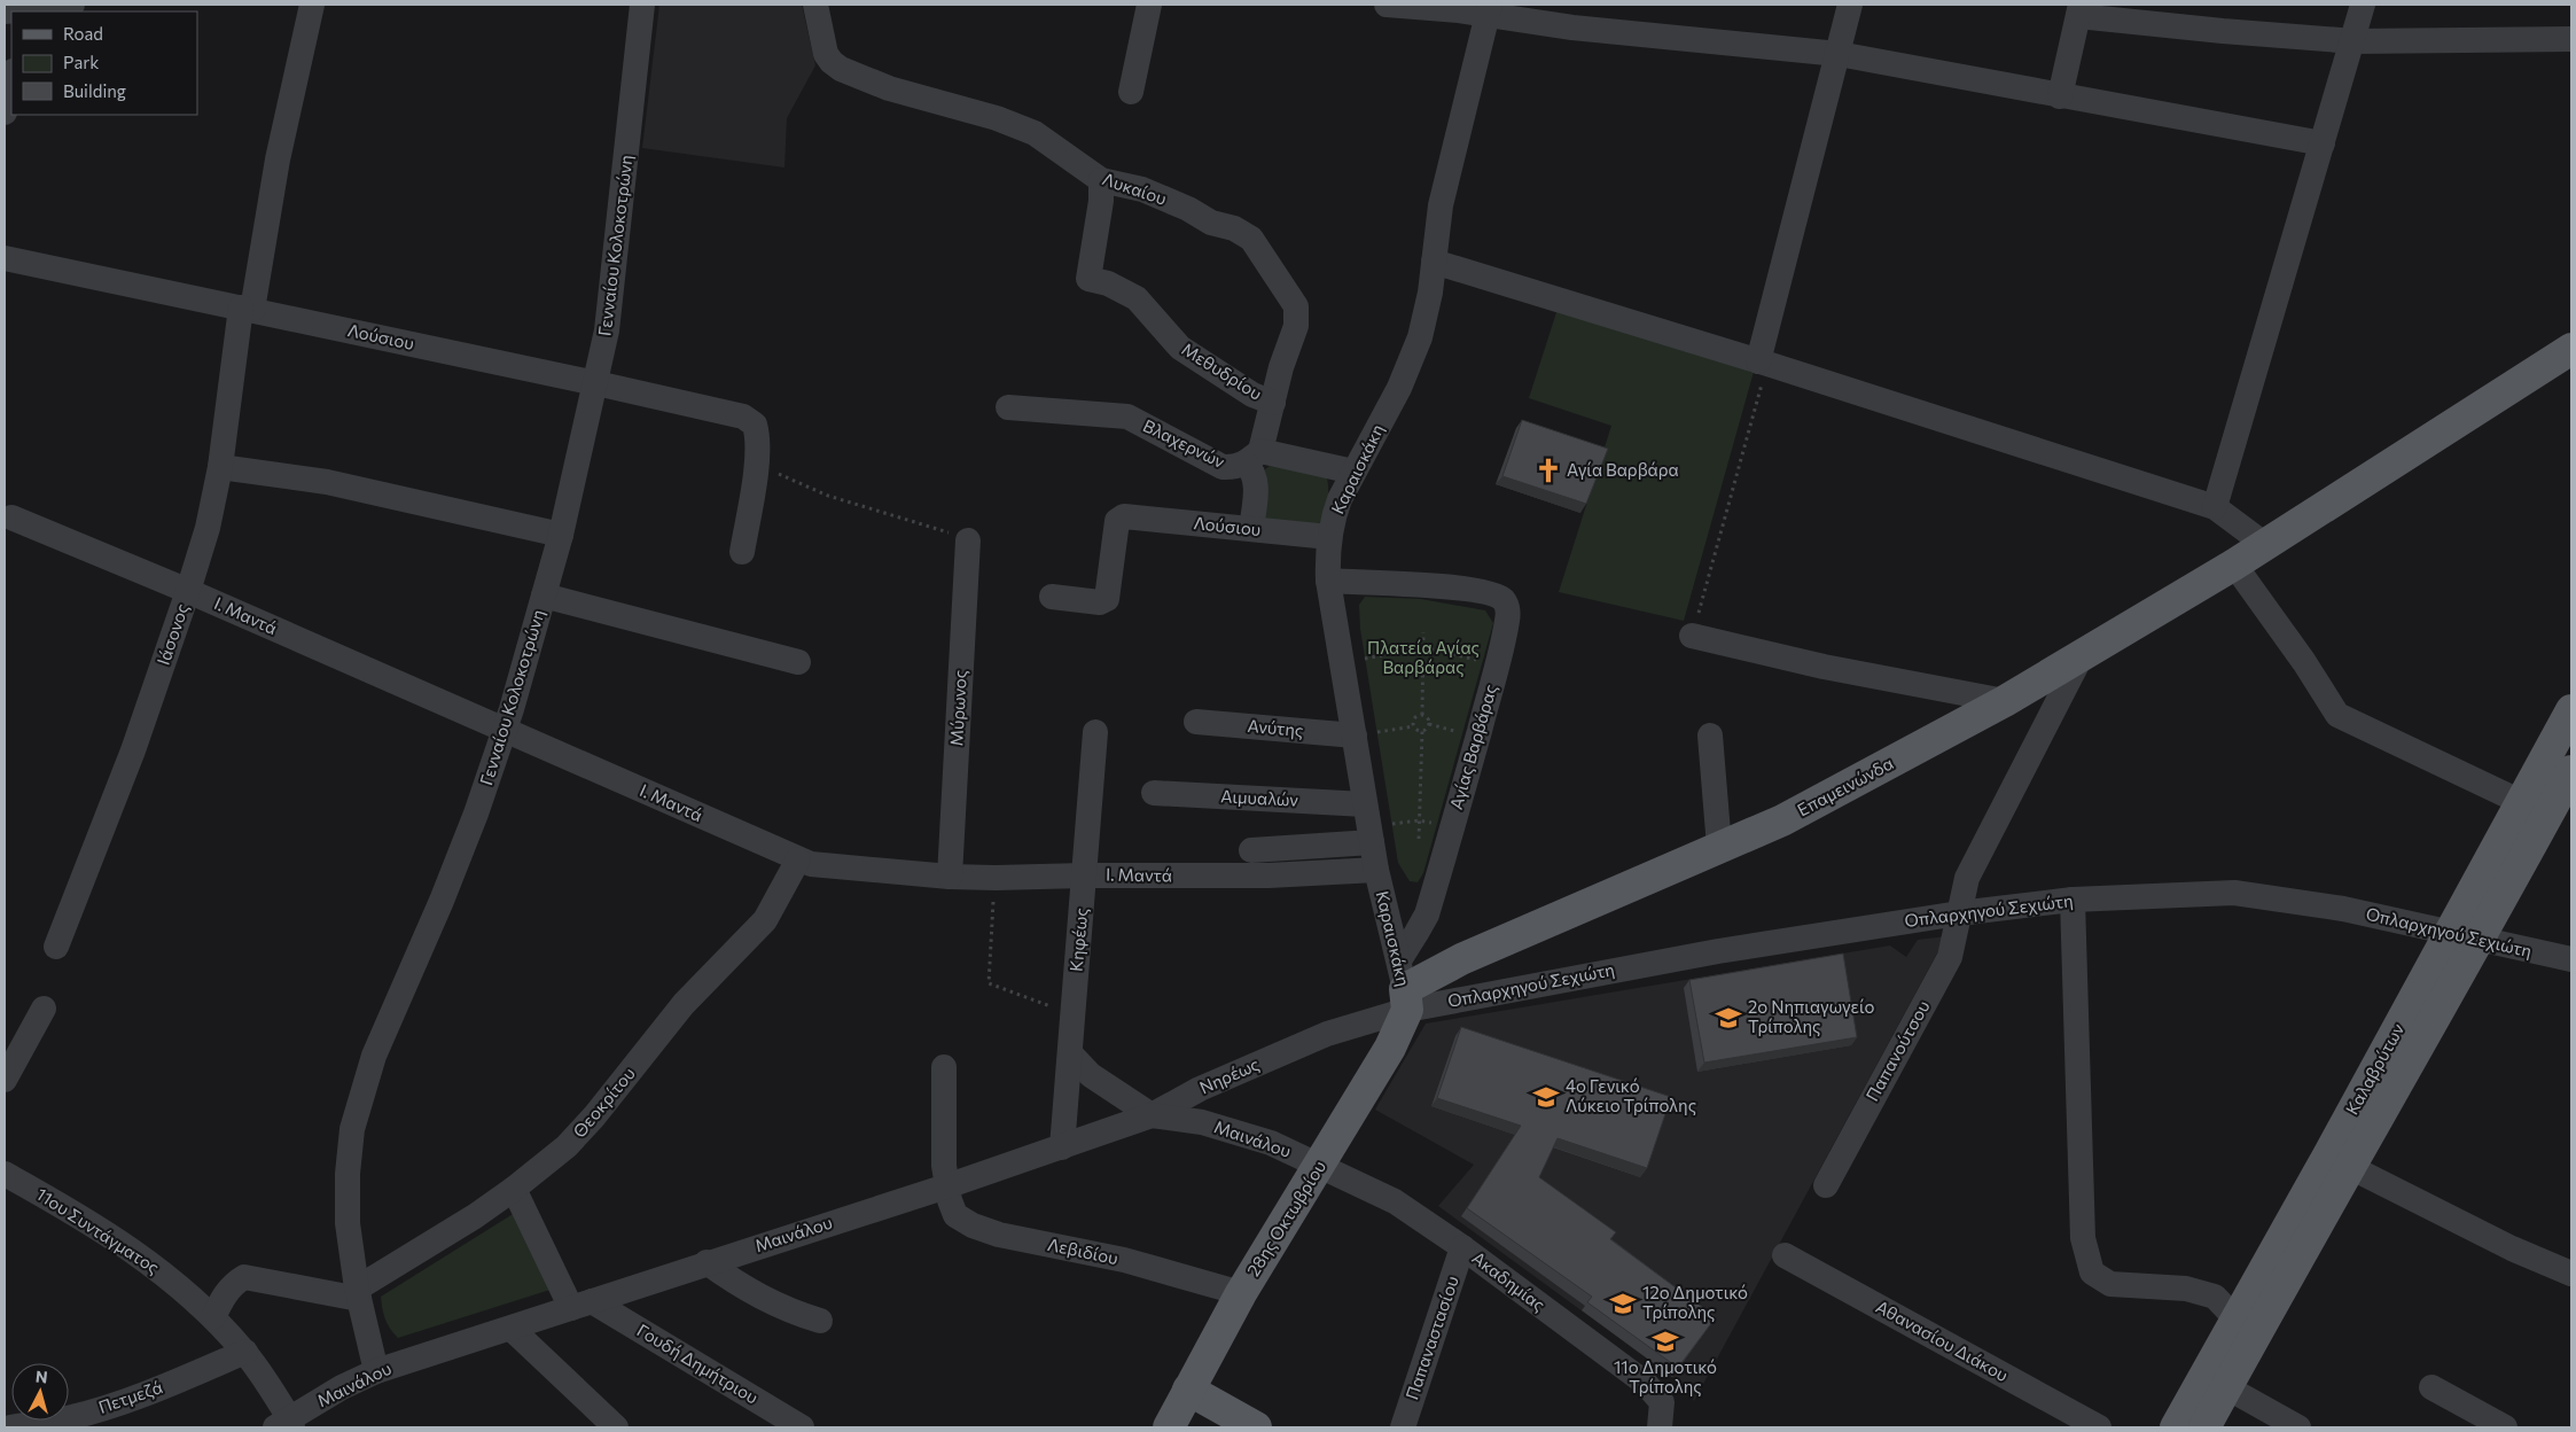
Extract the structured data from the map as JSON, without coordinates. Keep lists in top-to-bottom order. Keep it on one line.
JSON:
{"streets":{"main road":["Επαμεινώνδα","Καλαβρύτων","28ης Οκτωβρίου"],"street":["Λυκαίου","Γενναίου Κολοκοτρώνη","Λούσιου","Μεθυδρίου","Βλαχερνών","Καραισκάκη","Ι. Μαντά","Ιάσονος","Μύρωνος","Ανύτης","Αγίας Βαρβάρας","Αιμυαλών","Οπλαρχηγού Σεχιώτη","Κηφέως","Παπανούτσου","Νηρέως","Θεοκρίτου","Μαινάλου","11ου Συντάγματος","Λεβιδίου","Ακαδημίας","Παπαναστασίου","Αθανασίου Διάκου","Γουδή Δημήτριου","Πετμεζά"]},"crossings":[["Λυκαίου","Μεθυδρίου"],["Λυκαίου","Βλαχερνών"],["Γενναίου Κολοκοτρώνη","Λούσιου"],["Γενναίου Κολοκοτρώνη","Ι. Μαντά"],["Γενναίου Κολοκοτρώνη","Θεοκρίτου"],["Γενναίου Κολοκοτρώνη","Μαινάλου"],["Λούσιου","Καραισκάκη"],["Λούσιου","Ιάσονος"],["Βλαχερνών","Καραισκάκη"],["Καραισκάκη","Ι. Μαντά"],["Καραισκάκη","Ανύτης"],["Καραισκάκη","Αγίας Βαρβάρας"],["Καραισκάκη","Επαμεινώνδα"],["Καραισκάκη","Αιμυαλών"],["Καραισκάκη","Οπλαρχηγού Σεχιώτη"],["Καραισκάκη","Νηρέως"],["Καραισκάκη","28ης Οκτωβρίου"],["Ι. Μαντά","Ιάσονος"],["Ι. Μαντά","Μύρωνος"],["Ι. Μαντά","Κηφέως"],["Ι. Μαντά","Θεοκρίτου"],["Αγίας Βαρβάρας","Επαμεινώνδα"],["Αγίας Βαρβάρας","Οπλαρχηγού Σεχιώτη"],["Αγίας Βαρβάρας","Νηρέως"],["Αγίας Βαρβάρας","28ης Οκτωβρίου"],["Επαμεινώνδα","Οπλαρχηγού Σεχιώτη"],["Επαμεινώνδα","Παπανούτσου"],["Επαμεινώνδα","Νηρέως"],["Επαμεινώνδα","28ης Οκτωβρίου"],["Οπλαρχηγού Σεχιώτη","Παπανούτσου"],["Οπλαρχηγού Σεχιώτη","Καλαβρύτων"],["Οπλαρχηγού Σεχιώτη","Νηρέως"],["Οπλαρχηγού Σεχιώτη","28ης Οκτωβρίου"],["Κηφέως","Μαινάλου"],["Νηρέως","Μαινάλου"],["Νηρέως","28ης Οκτωβρίου"],["Μαινάλου","28ης Οκτωβρίου"],["Μαινάλου","11ου Συντάγματος"],["Μαινάλου","Λεβιδίου"],["Μαινάλου","Ακαδημίας"],["Μαινάλου","Γουδή Δημήτριου"],["28ης Οκτωβρίου","Λεβιδίου"],["28ης Οκτωβρίου","Ακαδημίας"],["11ου Συντάγματος","Πετμεζά"],["Ακαδημίας","Παπαναστασίου"]],"parks":["Πλατεία Αγίας Βαρβάρας"],"places":{"church":["Αγία Βαρβάρα"],"school or university":["2ο Νηπιαγωγείο Τρίπολης","4ο Γενικό Λύκειο Τρίπολης","12ο Δημοτικό Τρίπολης","11ο Δημοτικό Τρίπολης"]},"legend":["Road","Park","Building"],"north":"top"}
